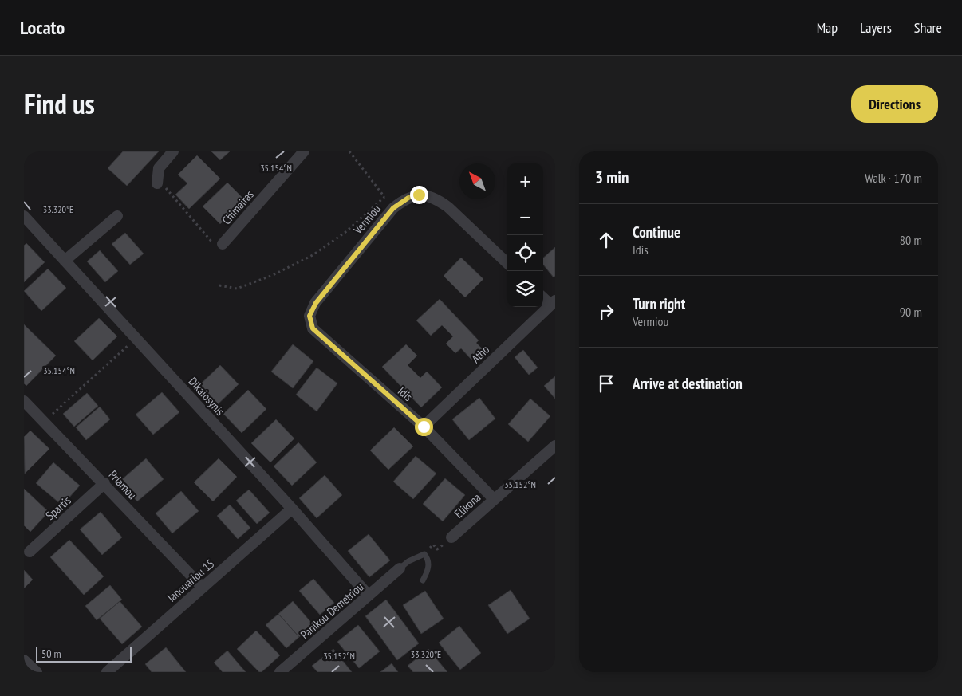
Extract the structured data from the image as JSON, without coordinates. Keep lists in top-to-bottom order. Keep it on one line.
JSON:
{"streets":{"street":["Chimairas","Vermiou","Atho","Idis","Dikaiosynis","Priamou","Elikona","Spartis","Ianouariou 15","Panikou Demetriou"]},"crossings":[["Vermiou","Idis"],["Atho","Idis"],["Idis","Elikona"],["Dikaiosynis","Ianouariou 15"],["Dikaiosynis","Panikou Demetriou"],["Priamou","Spartis"],["Priamou","Ianouariou 15"]],"scale_bar":"50 m","north":"top left","page":{"header":"Locato","nav":["Map","Layers","Share"],"title":"Find us","buttons":"Directions","heading":["3 min","Walk · 170 m"],"map_buttons":["+","−"],"list":[["Continue","Idis","80 m"],["Turn right","Vermiou","90 m"],"Arrive at destination"],"scale":"50 m"},"coordinates":["35.154°N","33.320°E","35.152°N"]}
